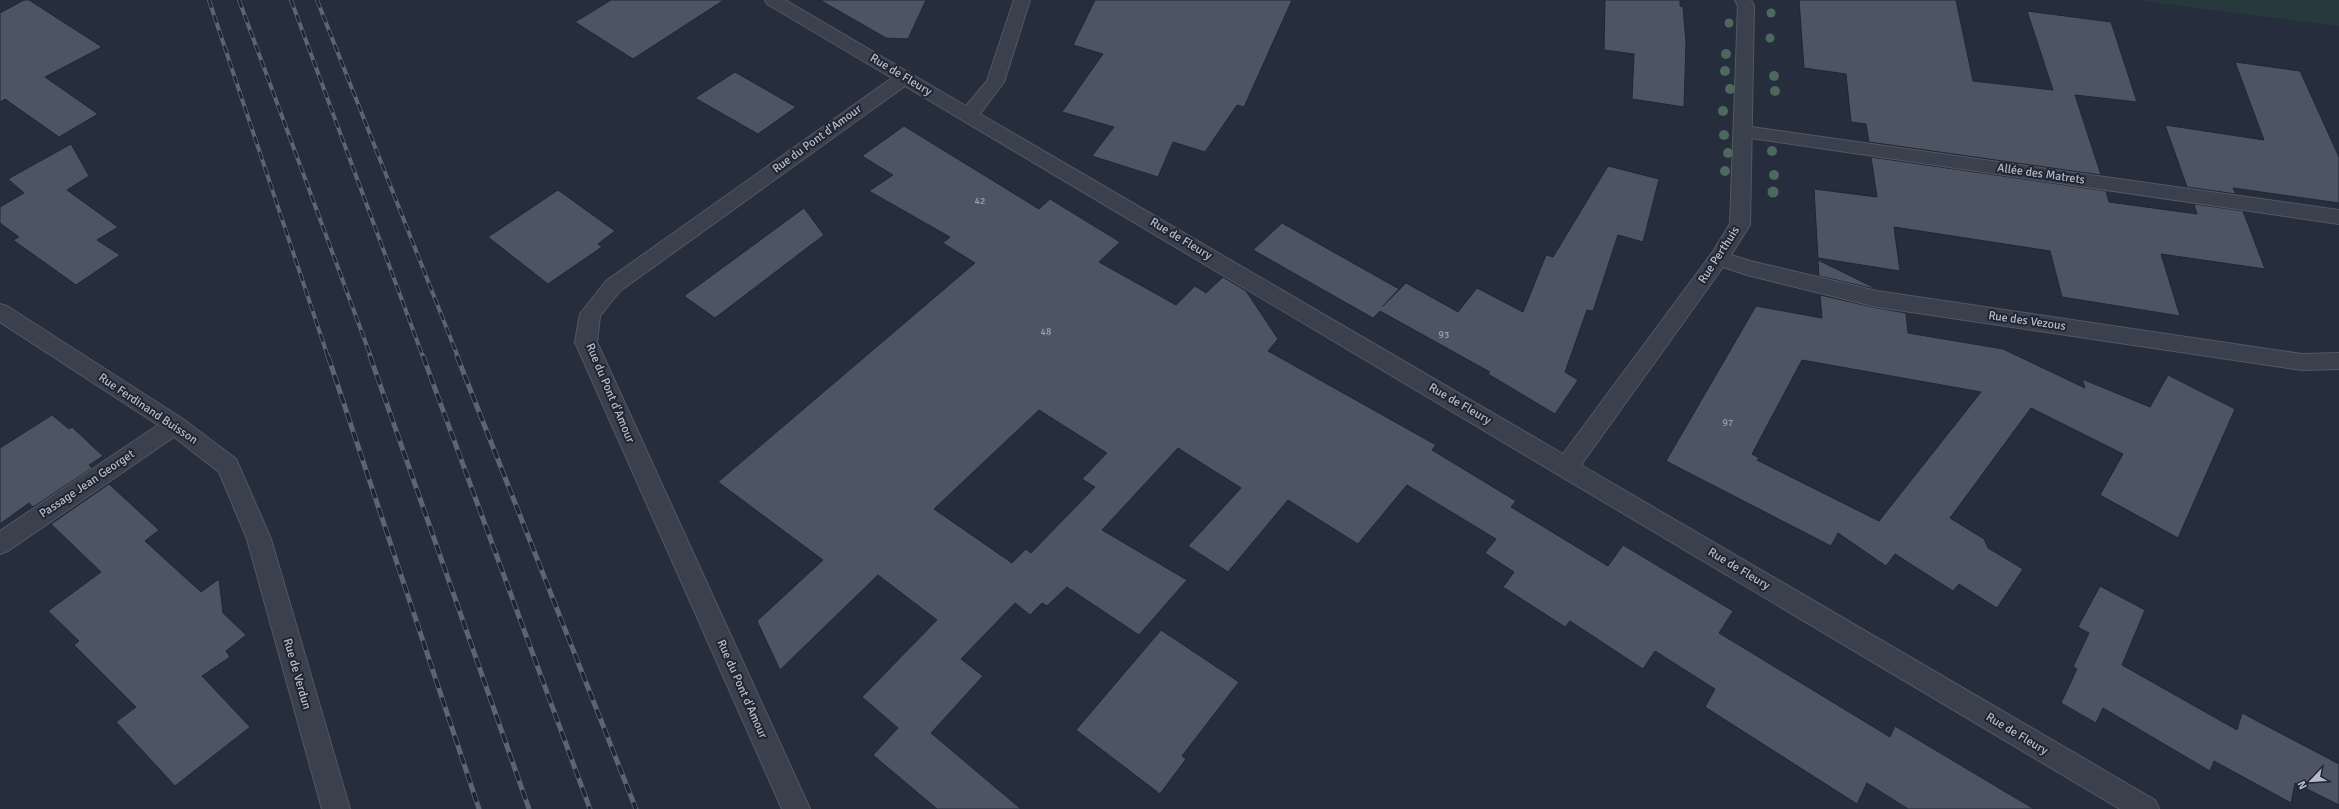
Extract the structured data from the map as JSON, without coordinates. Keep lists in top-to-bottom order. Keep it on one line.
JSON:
{"streets":{"street":["Rue de Fleury","Rue du Pont d'Amour","Allée des Matrets","Rue Perthuis","Rue des Vezous","Rue Ferdinand Buisson","Passage Jean Georget","Rue de Verdun"]},"crossings":[["Rue de Fleury","Rue du Pont d'Amour"],["Rue de Fleury","Rue Perthuis"],["Allée des Matrets","Rue Perthuis"],["Rue Perthuis","Rue des Vezous"],["Rue Ferdinand Buisson","Passage Jean Georget"],["Rue Ferdinand Buisson","Rue de Verdun"]],"house_numbers":["42","48","93","97"],"north":"bottom left"}
